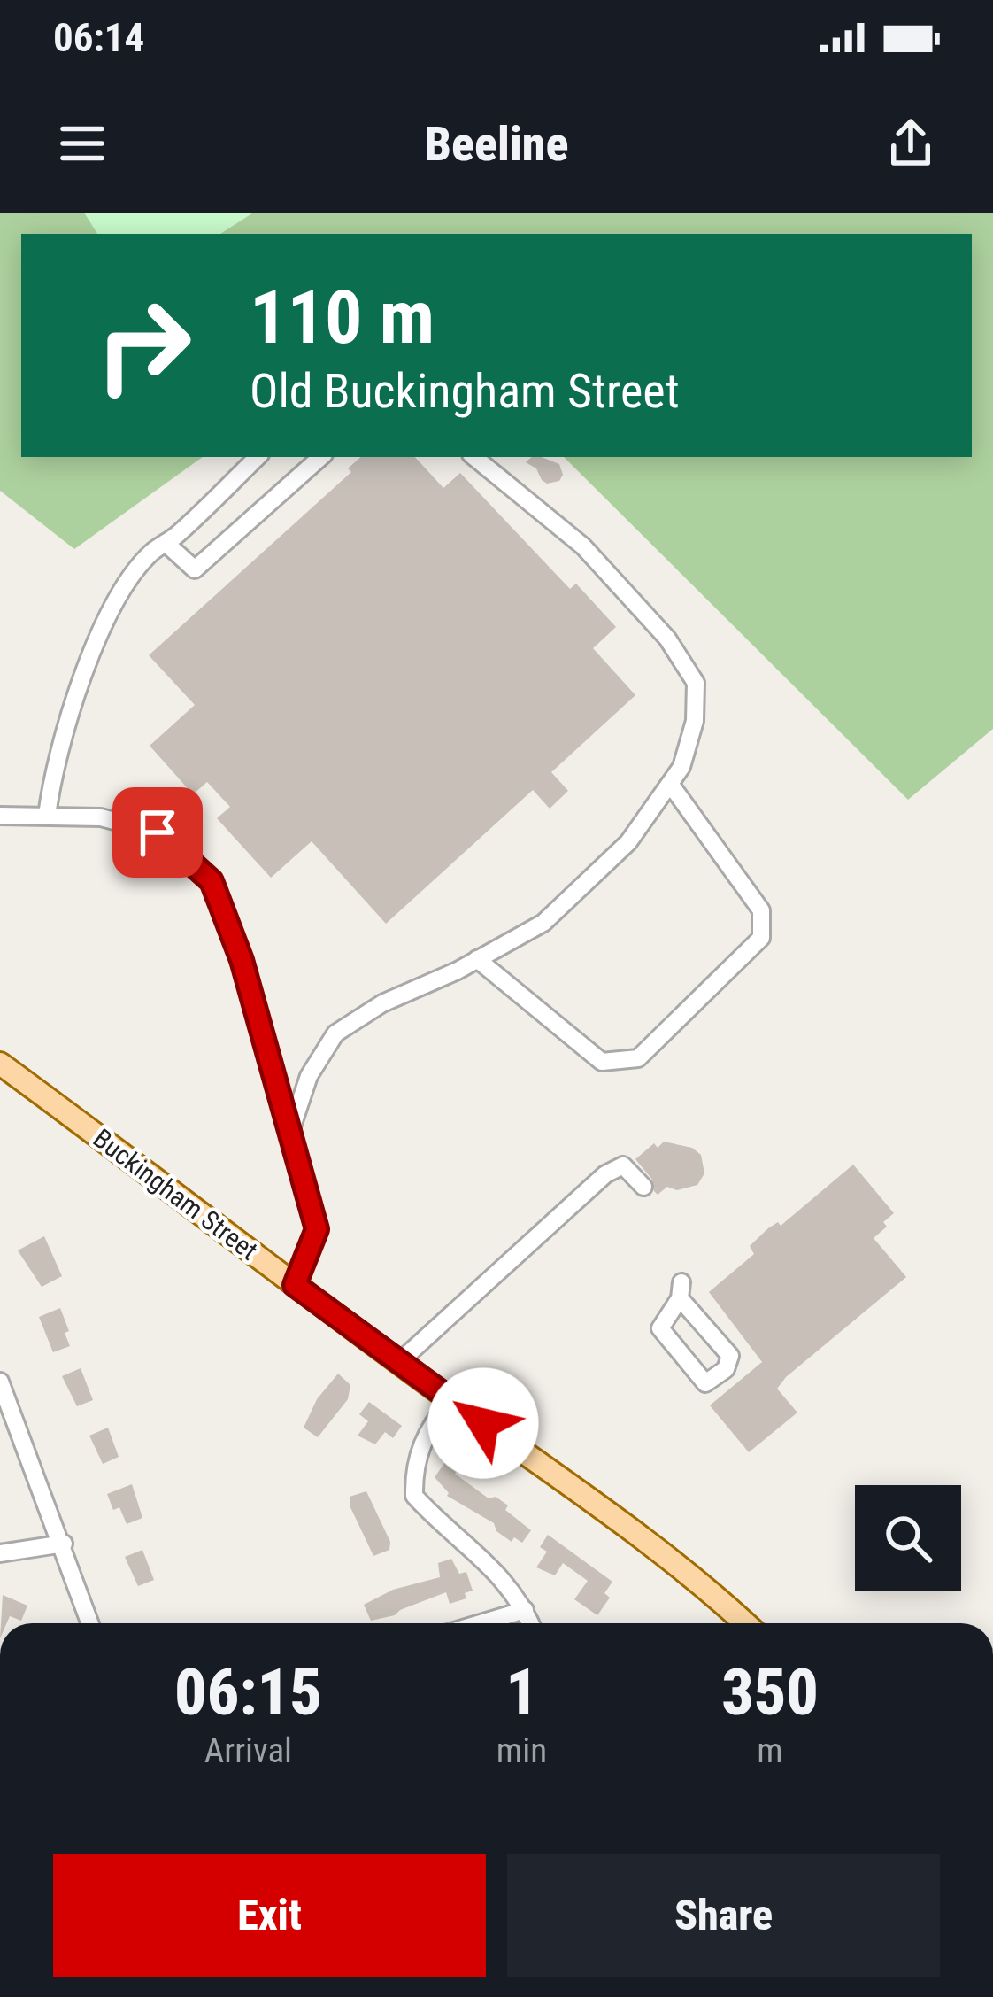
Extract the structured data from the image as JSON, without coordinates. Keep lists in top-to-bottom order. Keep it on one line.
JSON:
{"streets":{"main road":["Buckingham Street"]},"page":{"status":"06:14","header":"Beeline","turn":["110 m","Old Buckingham Street"],"eta":["06:15","Arrival","1","min","350","m"],"buttons":["Exit","Share"]}}
